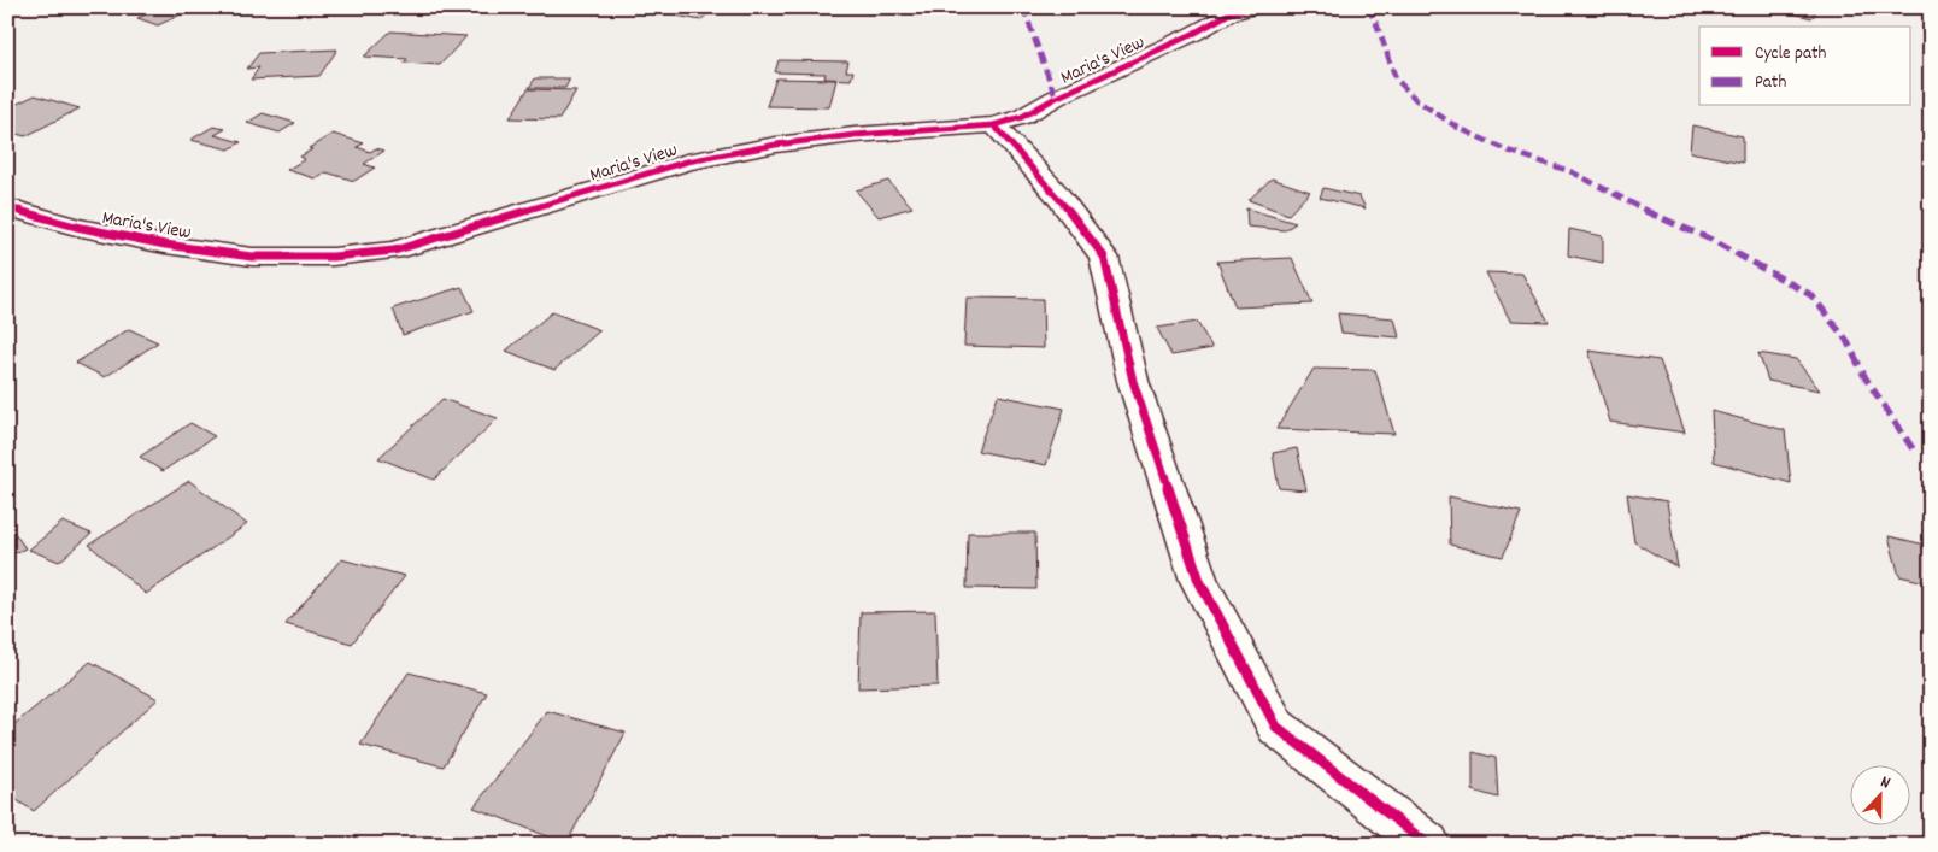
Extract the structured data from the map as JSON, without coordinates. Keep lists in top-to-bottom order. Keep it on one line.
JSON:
{"streets":{"street":["Maria's View"]},"legend":["Cycle path","Path"],"north":"top"}
